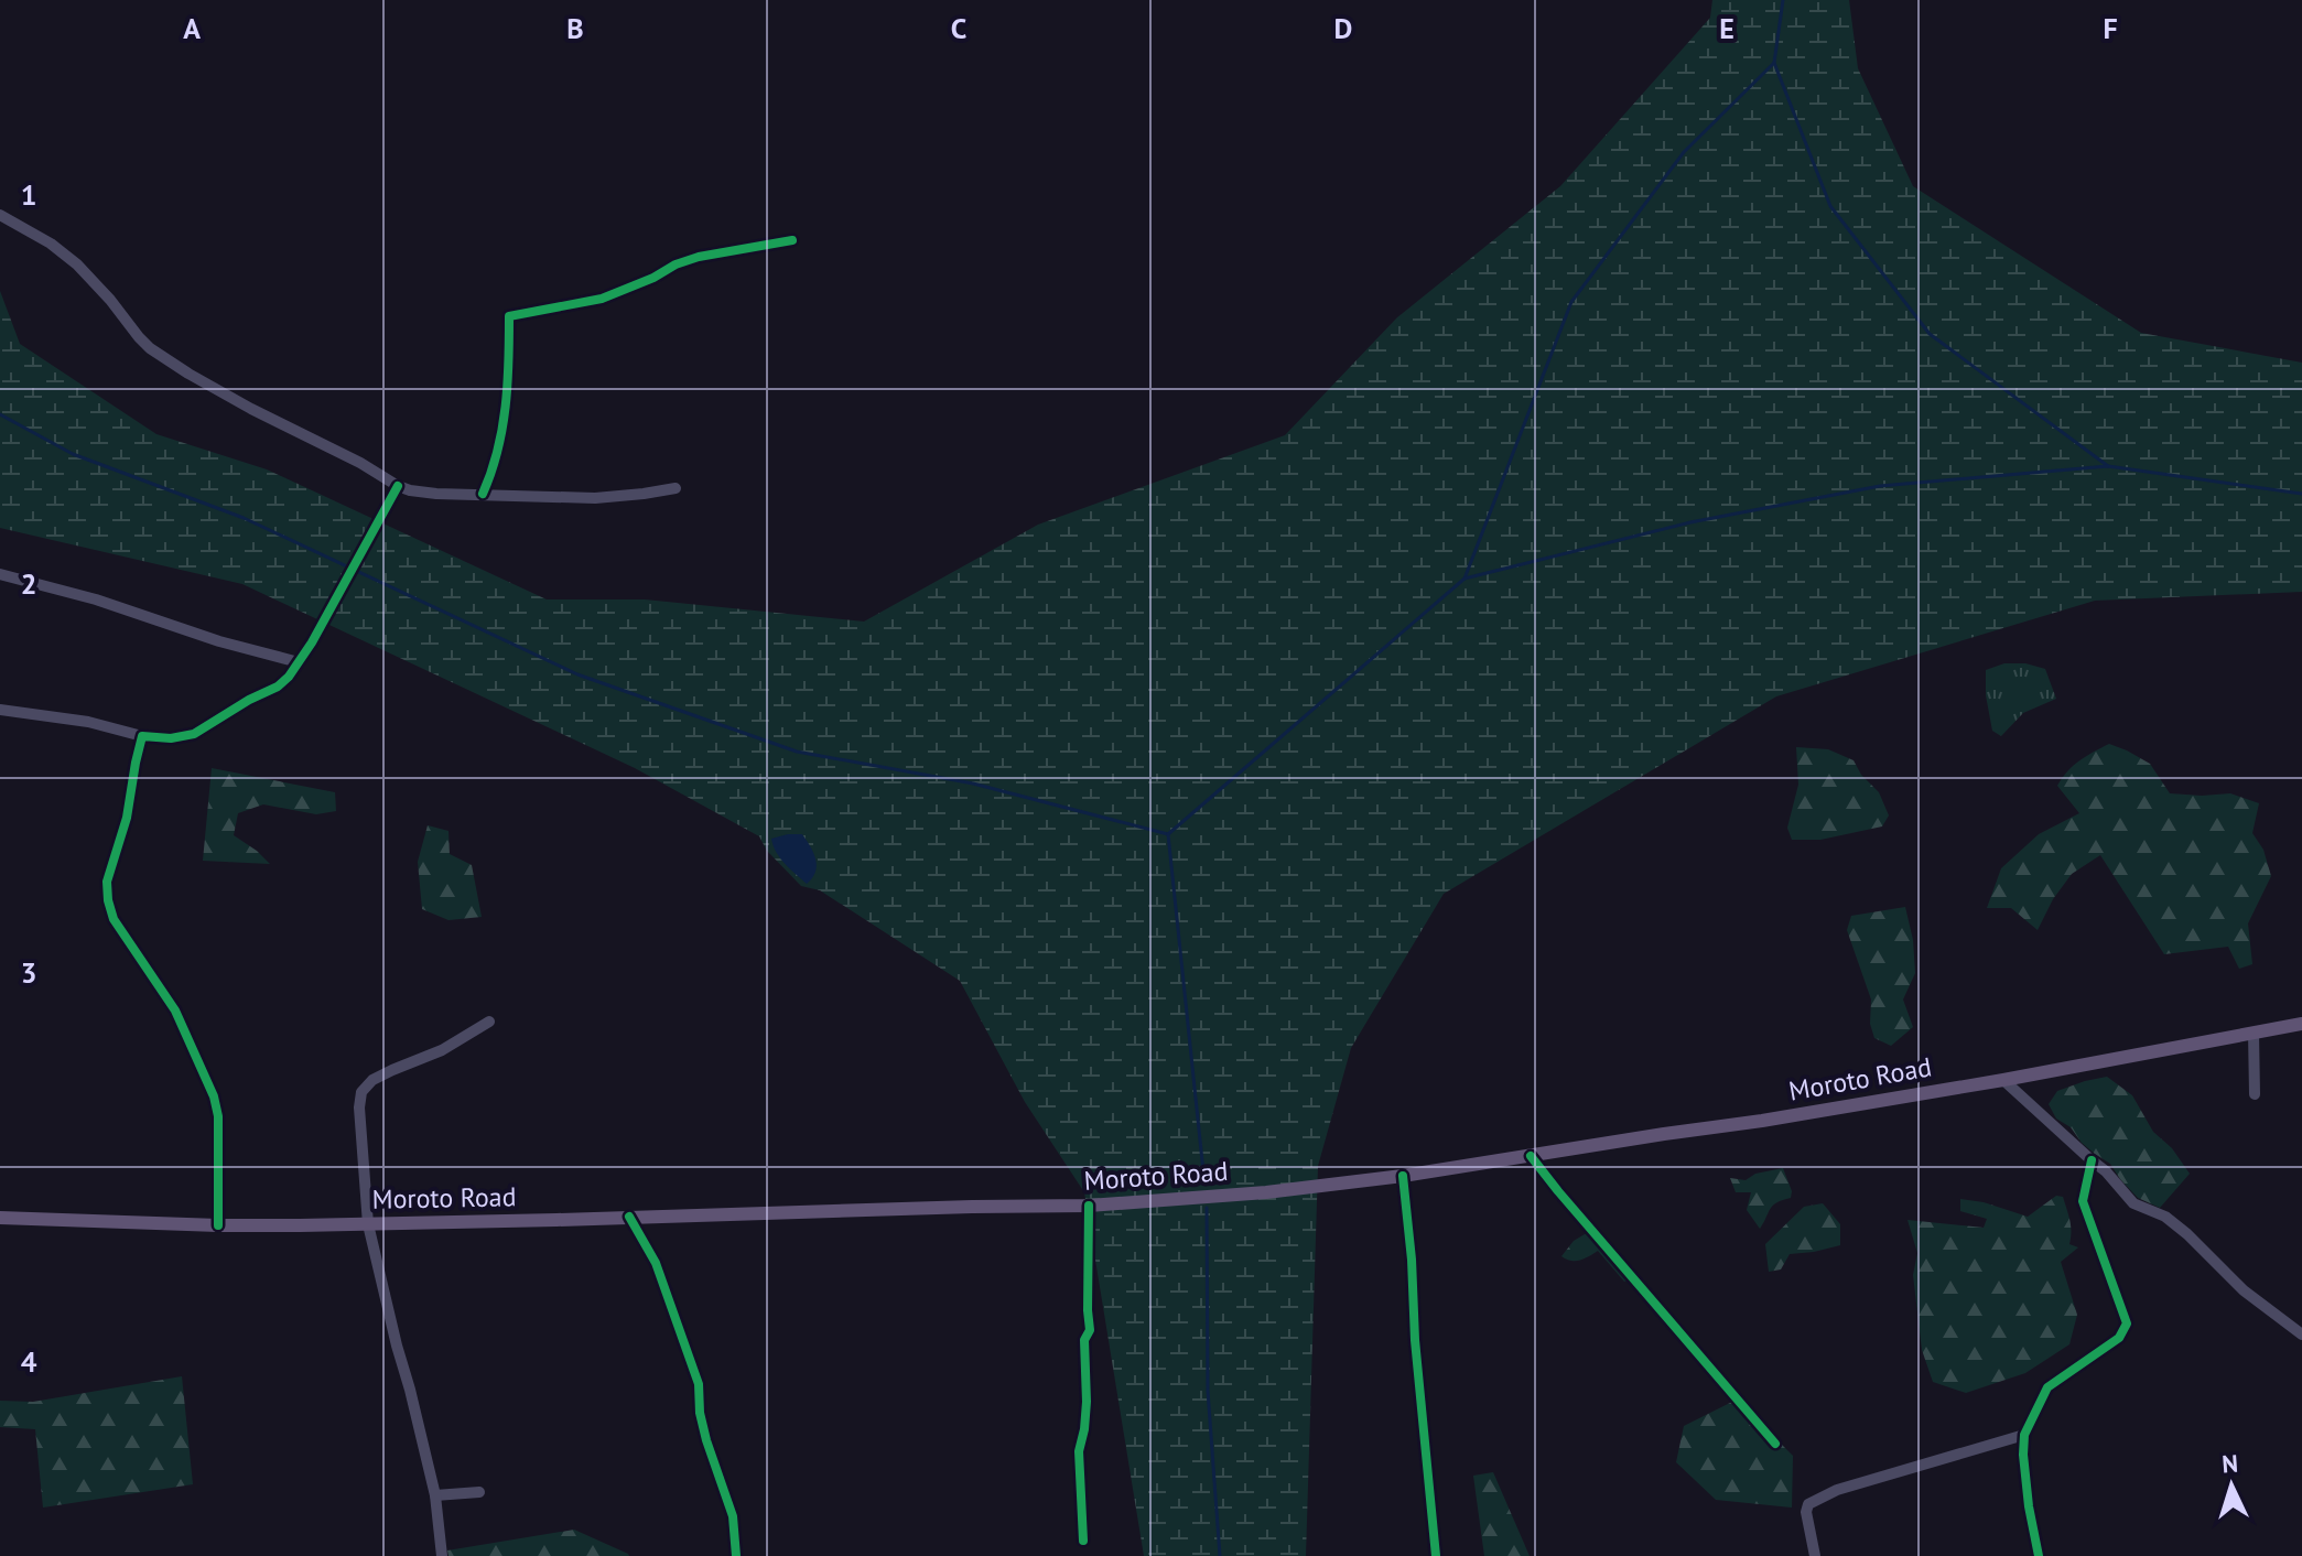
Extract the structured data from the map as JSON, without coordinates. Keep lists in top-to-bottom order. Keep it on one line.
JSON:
{"streets":{"main road":["Moroto Road"]},"north":"top","grid":{"columns":["A","B","C","D","E","F"],"rows":["1","2","3","4"]}}
